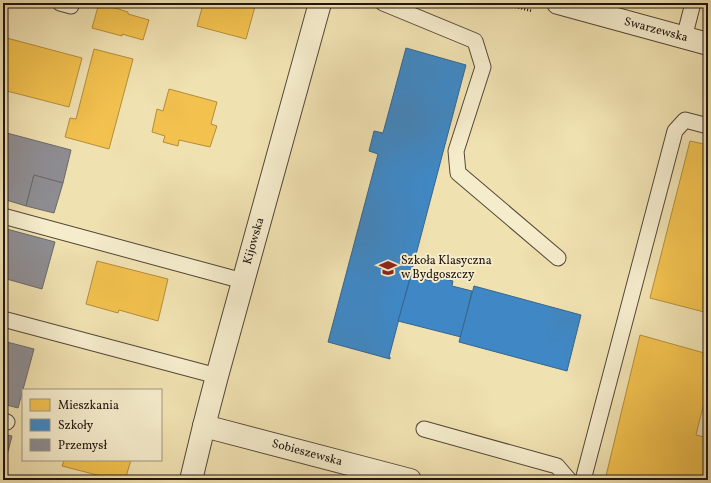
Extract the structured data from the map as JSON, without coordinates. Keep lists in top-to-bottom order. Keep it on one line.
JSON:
{"streets":{"street":["Swarzewska","Kijowska","Sobieszewska"]},"crossings":[["Kijowska","Sobieszewska"]],"places":{"school or university":["Szkoła Klasyczna w Bydgoszczy"]},"legend":["Mieszkania","Szkoły","Przemysł"]}
